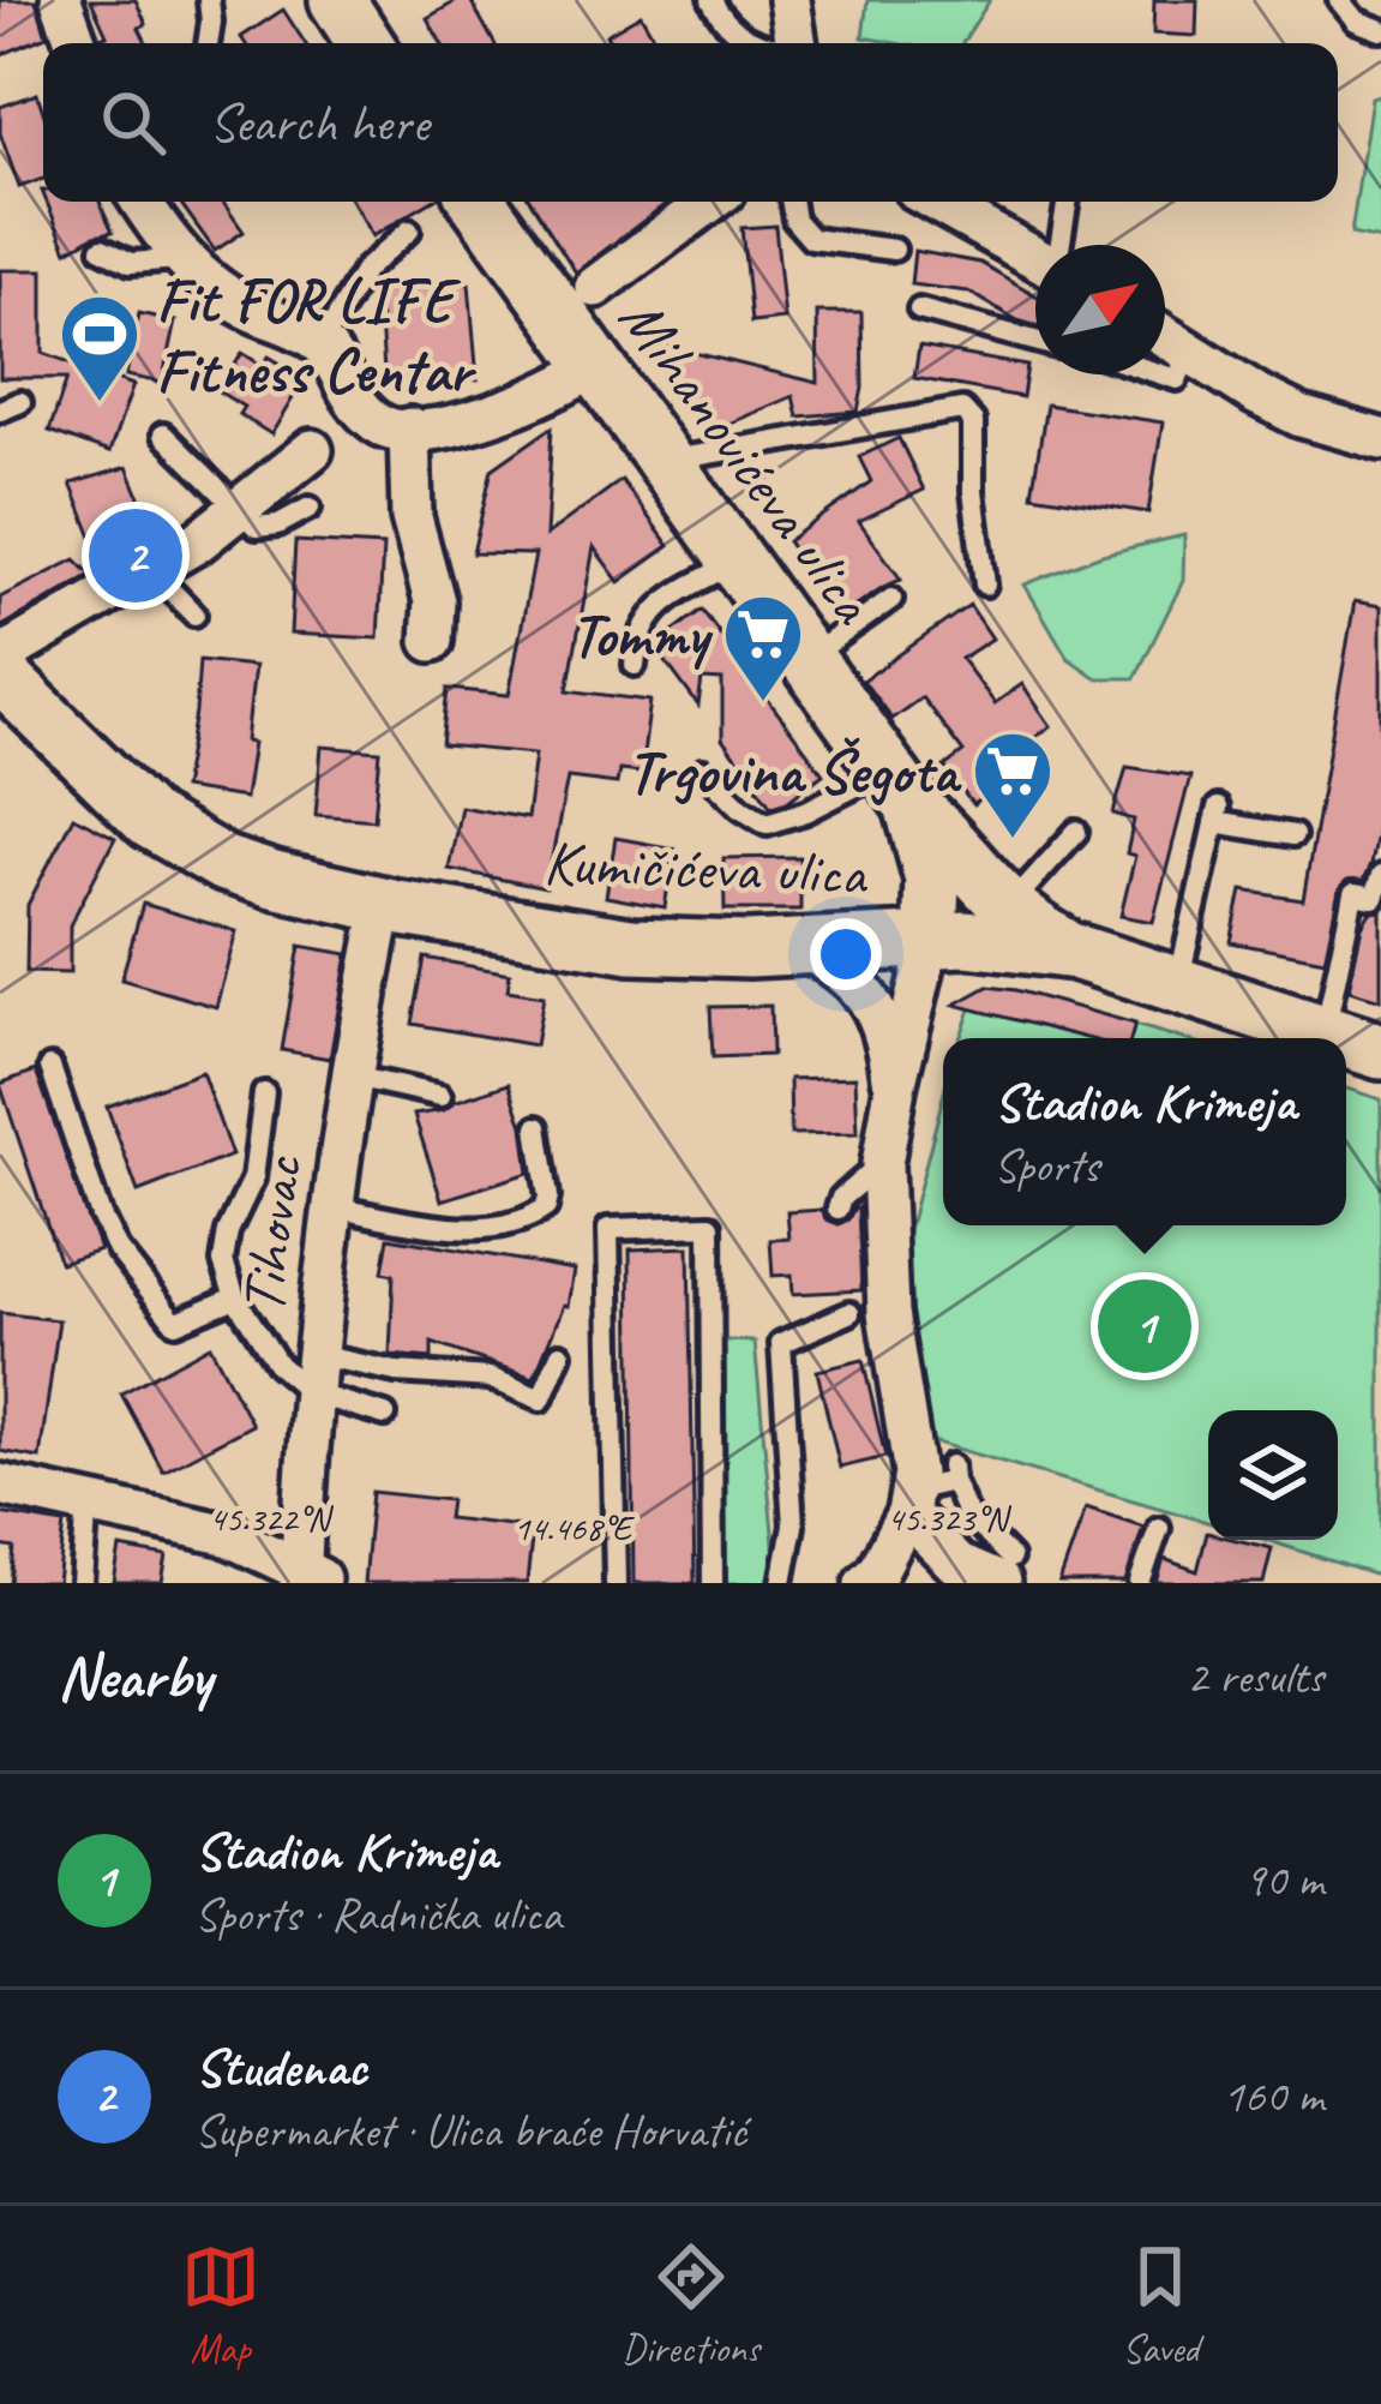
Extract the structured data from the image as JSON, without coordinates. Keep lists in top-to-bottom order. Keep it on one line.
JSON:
{"streets":{"main road":["Mihanovićeva ulica","Kumičićeva ulica"],"street":["Tihovac"]},"crossings":[["Mihanovićeva ulica","Kumičićeva ulica"],["Kumičićeva ulica","Tihovac"]],"places":{"sports":["Fit FOR LIFE Fitness Centar"],"supermarket":["Tommy","Trgovina Šegota"]},"north":"top right","page":{"search":"Search here","pins":["2","1"],"popup":["Stadion Krimeja","Sports"],"heading":["Nearby","2 results"],"list":[{"mark":"1","name":"Stadion Krimeja","note":"Sports · Radnička ulica","value":"90 m"},{"mark":"2","name":"Studenac","note":"Supermarket · Ulica braće Horvatić","value":"160 m"}],"nav":["Map","Directions","Saved"]},"coordinates":["45.322°N","45.323°N","14.468°E"]}
